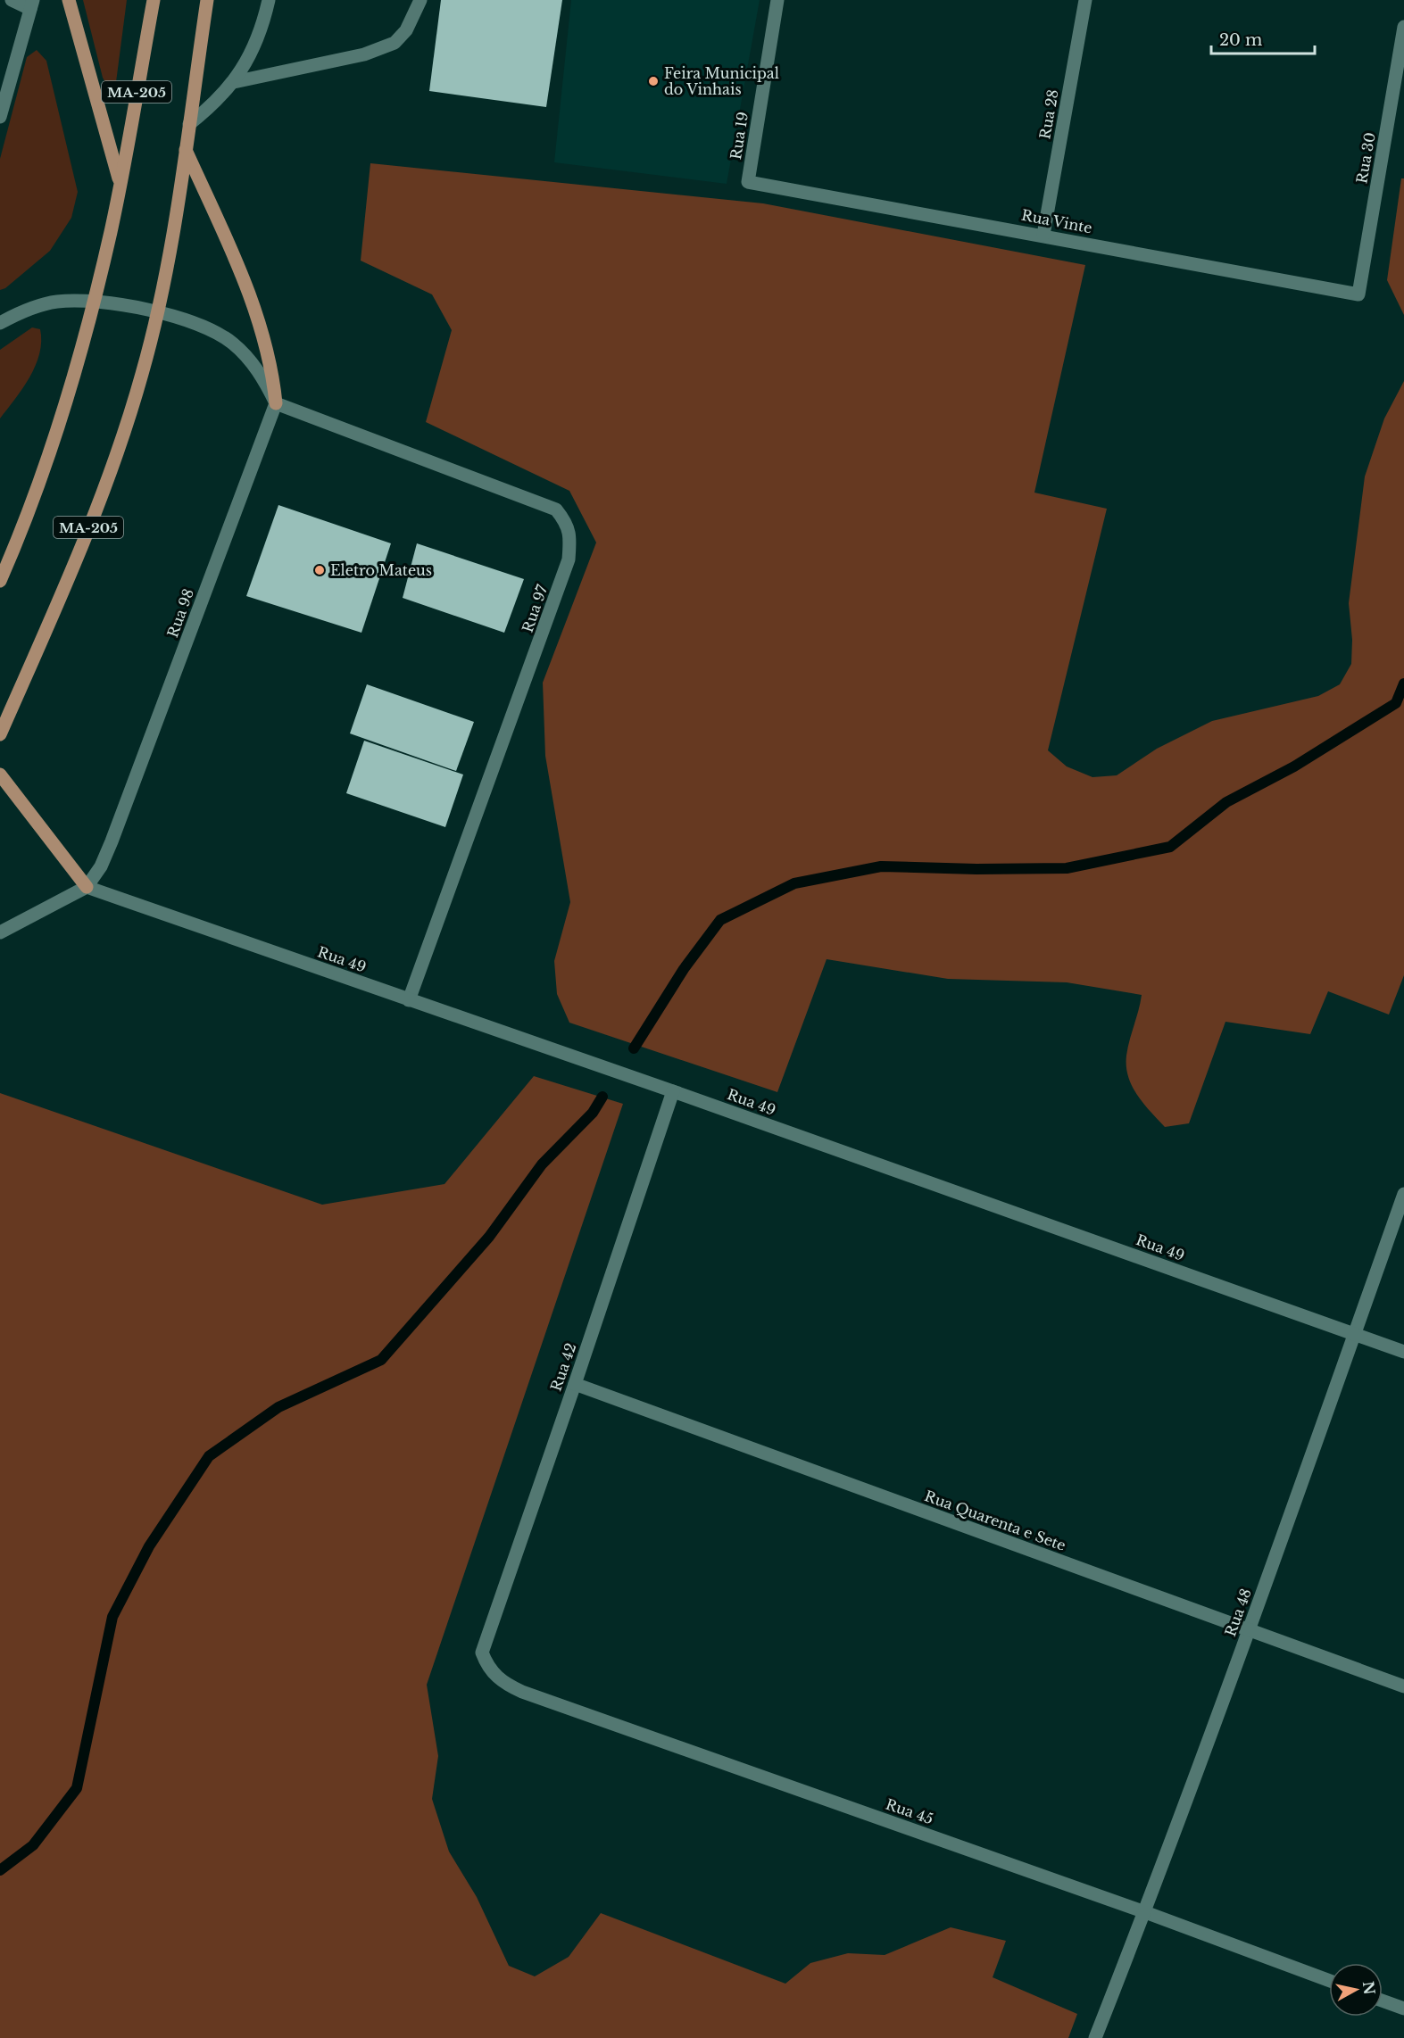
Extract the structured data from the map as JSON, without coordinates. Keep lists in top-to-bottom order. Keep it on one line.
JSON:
{"streets":{"main road":["MA-205"],"street":["Rua 28","Rua 19","Rua 30","Rua Vinte","Rua 97","Rua 98","Rua 49","Rua 42","Rua Quarenta e Sete","Rua 48","Rua 45"]},"crossings":[["Rua 28","Rua Vinte"],["Rua 19","Rua Vinte"],["Rua 30","Rua Vinte"],["Rua 97","Rua 98"],["Rua 97","Rua 49"],["Rua 98","Rua 49"],["Rua 49","Rua 42"],["Rua 49","Rua 48"],["Rua 42","Rua Quarenta e Sete"],["Rua 42","Rua 45"],["Rua Quarenta e Sete","Rua 48"],["Rua 48","Rua 45"]],"places":["Feira Municipal do Vinhais","Eletro Mateus"],"scale_bar":"20 m","north":"right"}
